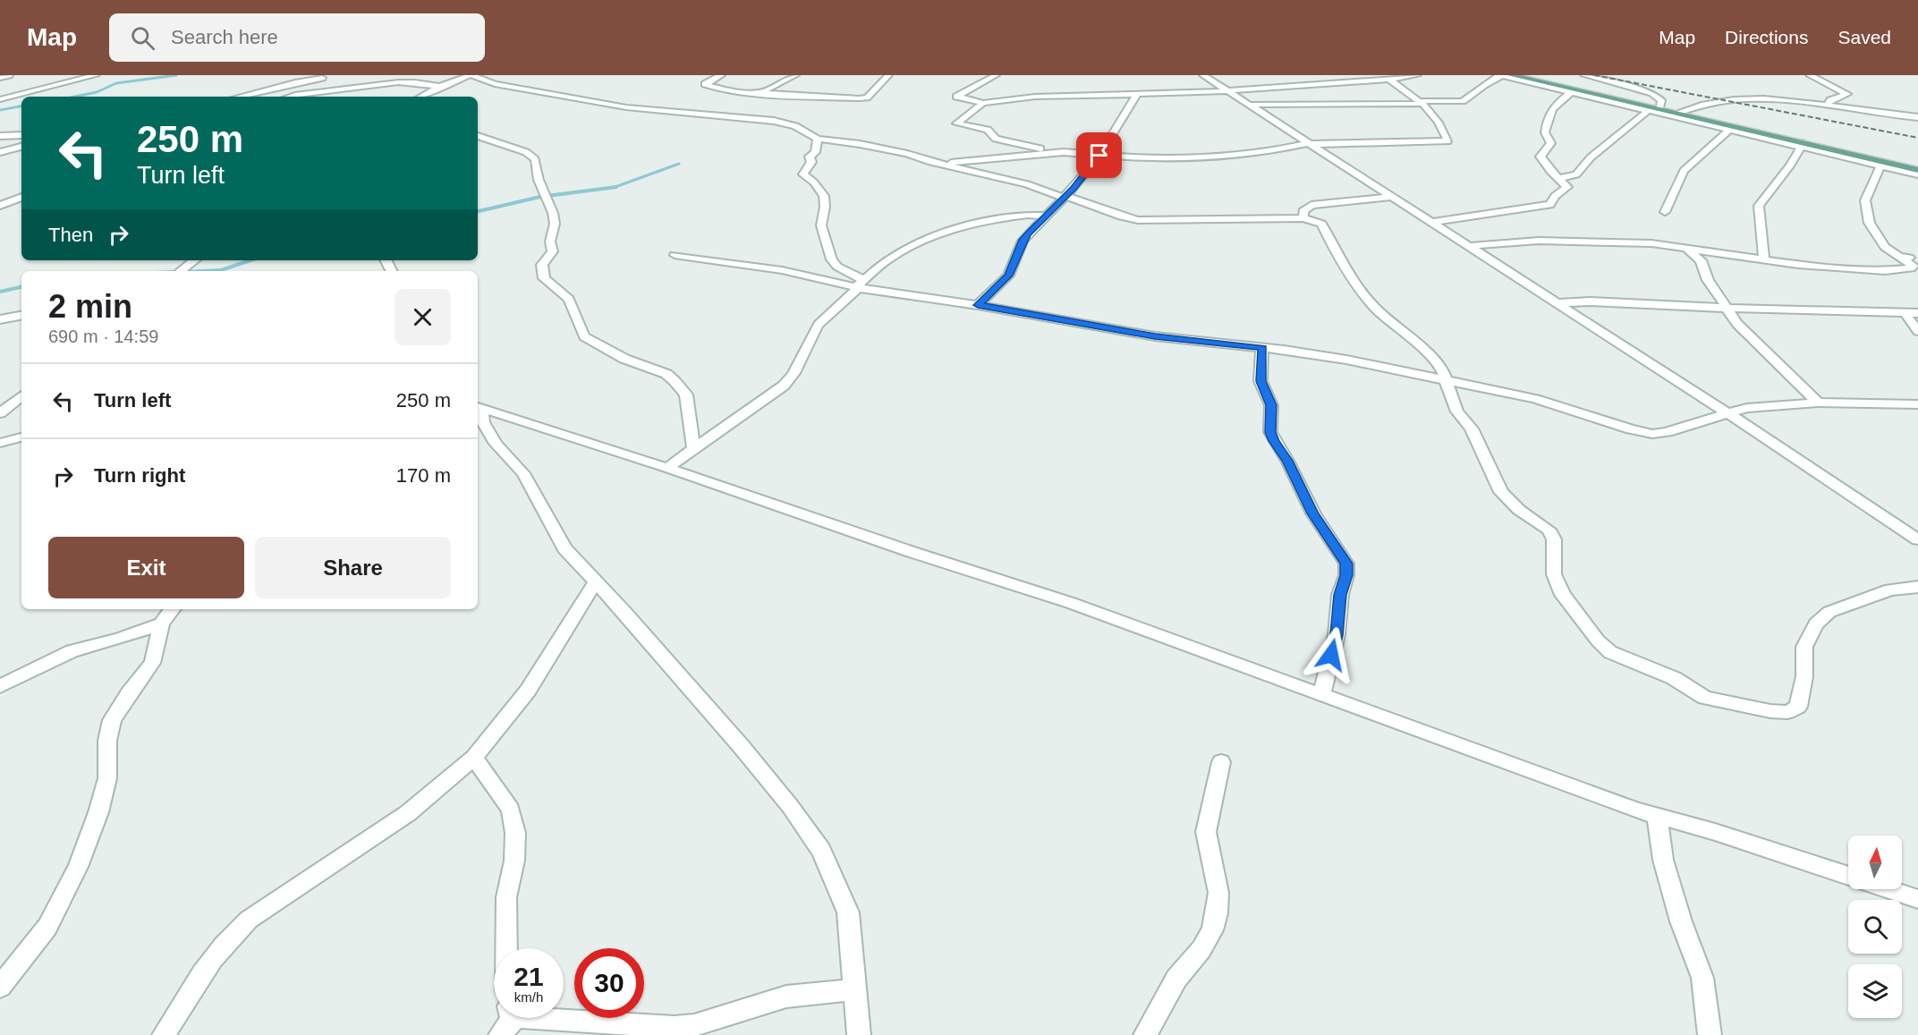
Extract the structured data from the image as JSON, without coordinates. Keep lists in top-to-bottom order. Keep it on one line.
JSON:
{"north":"top","page":{"header":"Map","search":"Search here","nav":["Map","Directions","Saved"],"turn":["250 m","Turn left"],"then":"Then","heading":["2 min","690 m · 14:59"],"list":[{"name":"Turn left","value":"250 m"},{"name":"Turn right","value":"170 m"}],"buttons":["Exit","Share"],"speed":"21 km/h","limit":"30"}}
